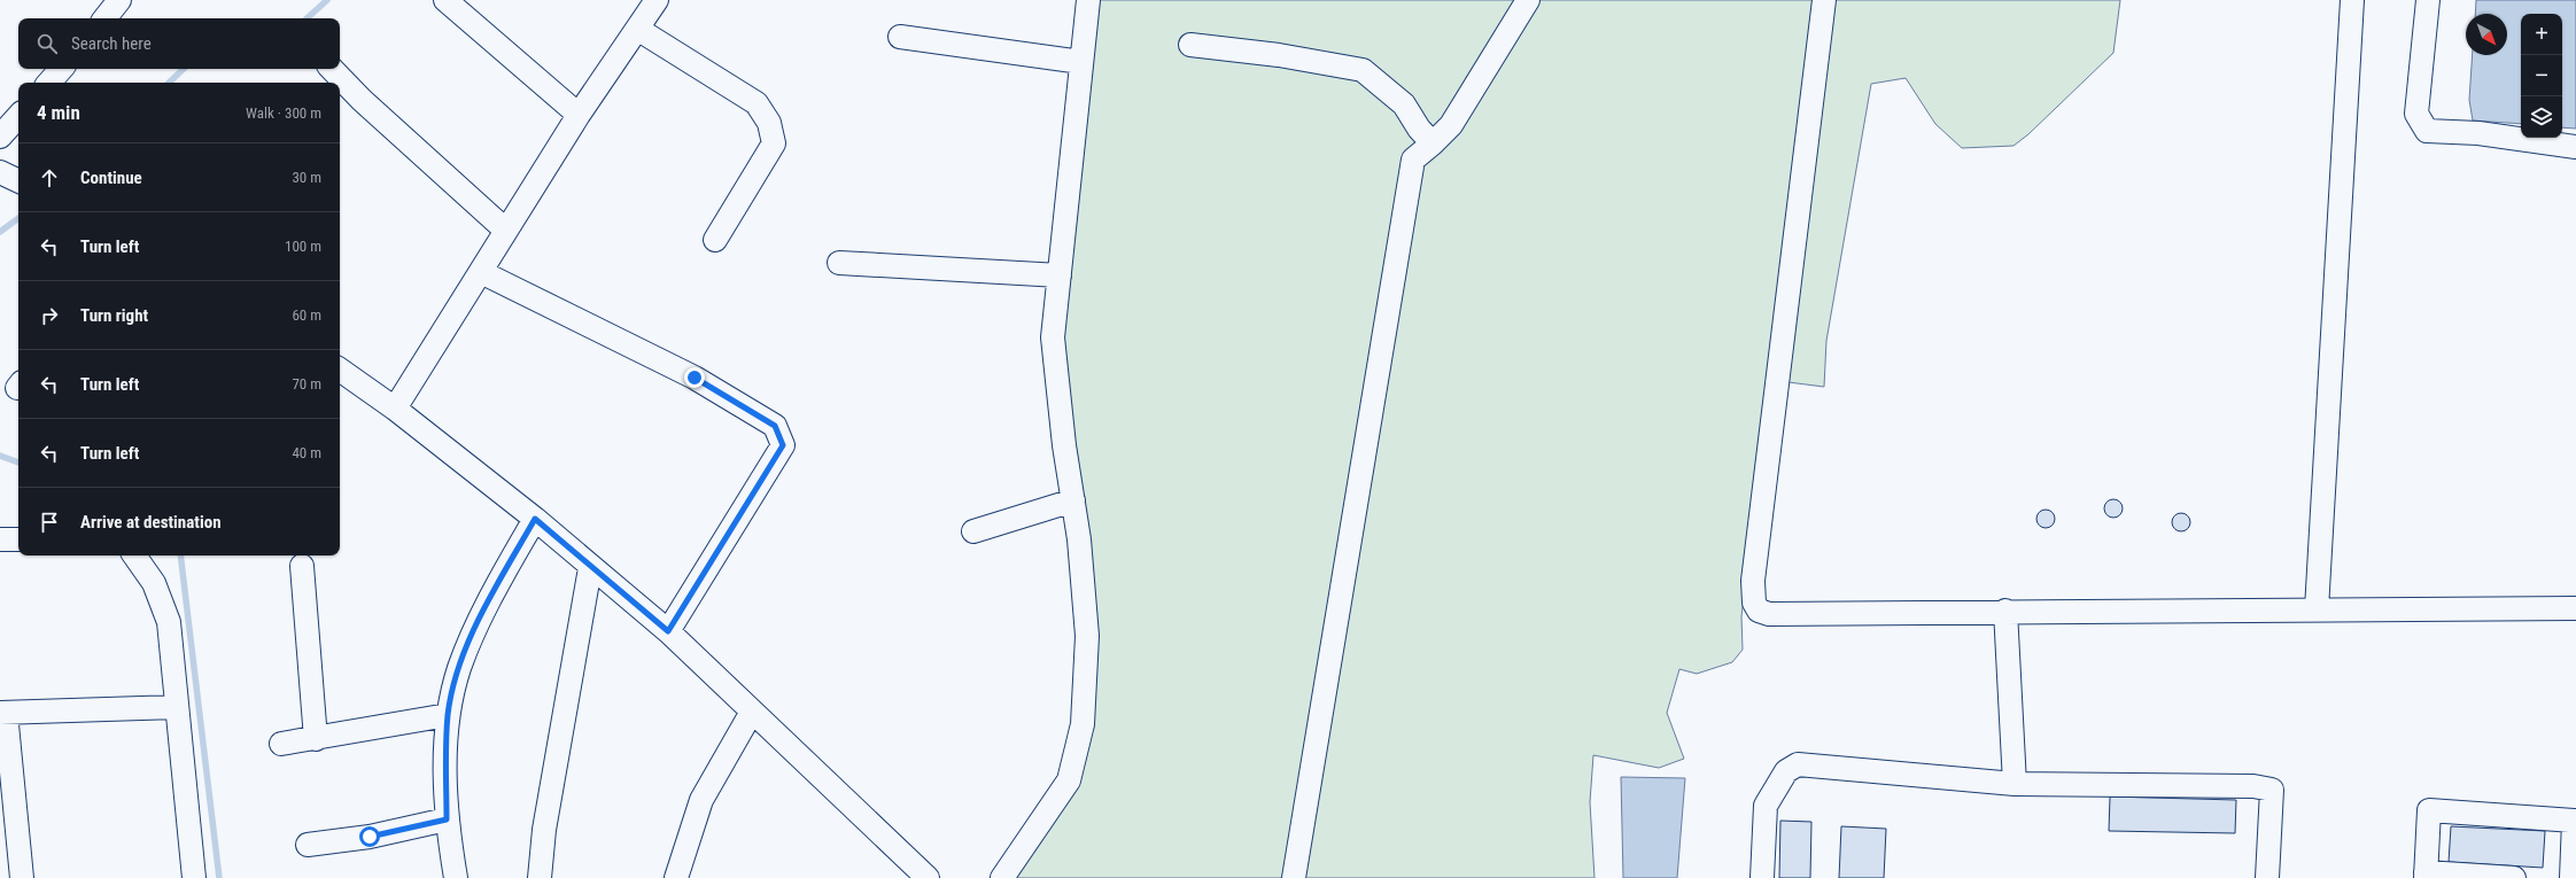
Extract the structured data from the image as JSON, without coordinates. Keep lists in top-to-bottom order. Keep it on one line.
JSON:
{"north":"bottom right","page":{"map_buttons":["+","−"],"search":"Search here","heading":["4 min","Walk · 300 m"],"list":[["Continue","30 m"],["Turn left","100 m"],["Turn right","60 m"],["Turn left","70 m"],["Turn left","40 m"],"Arrive at destination"]}}
